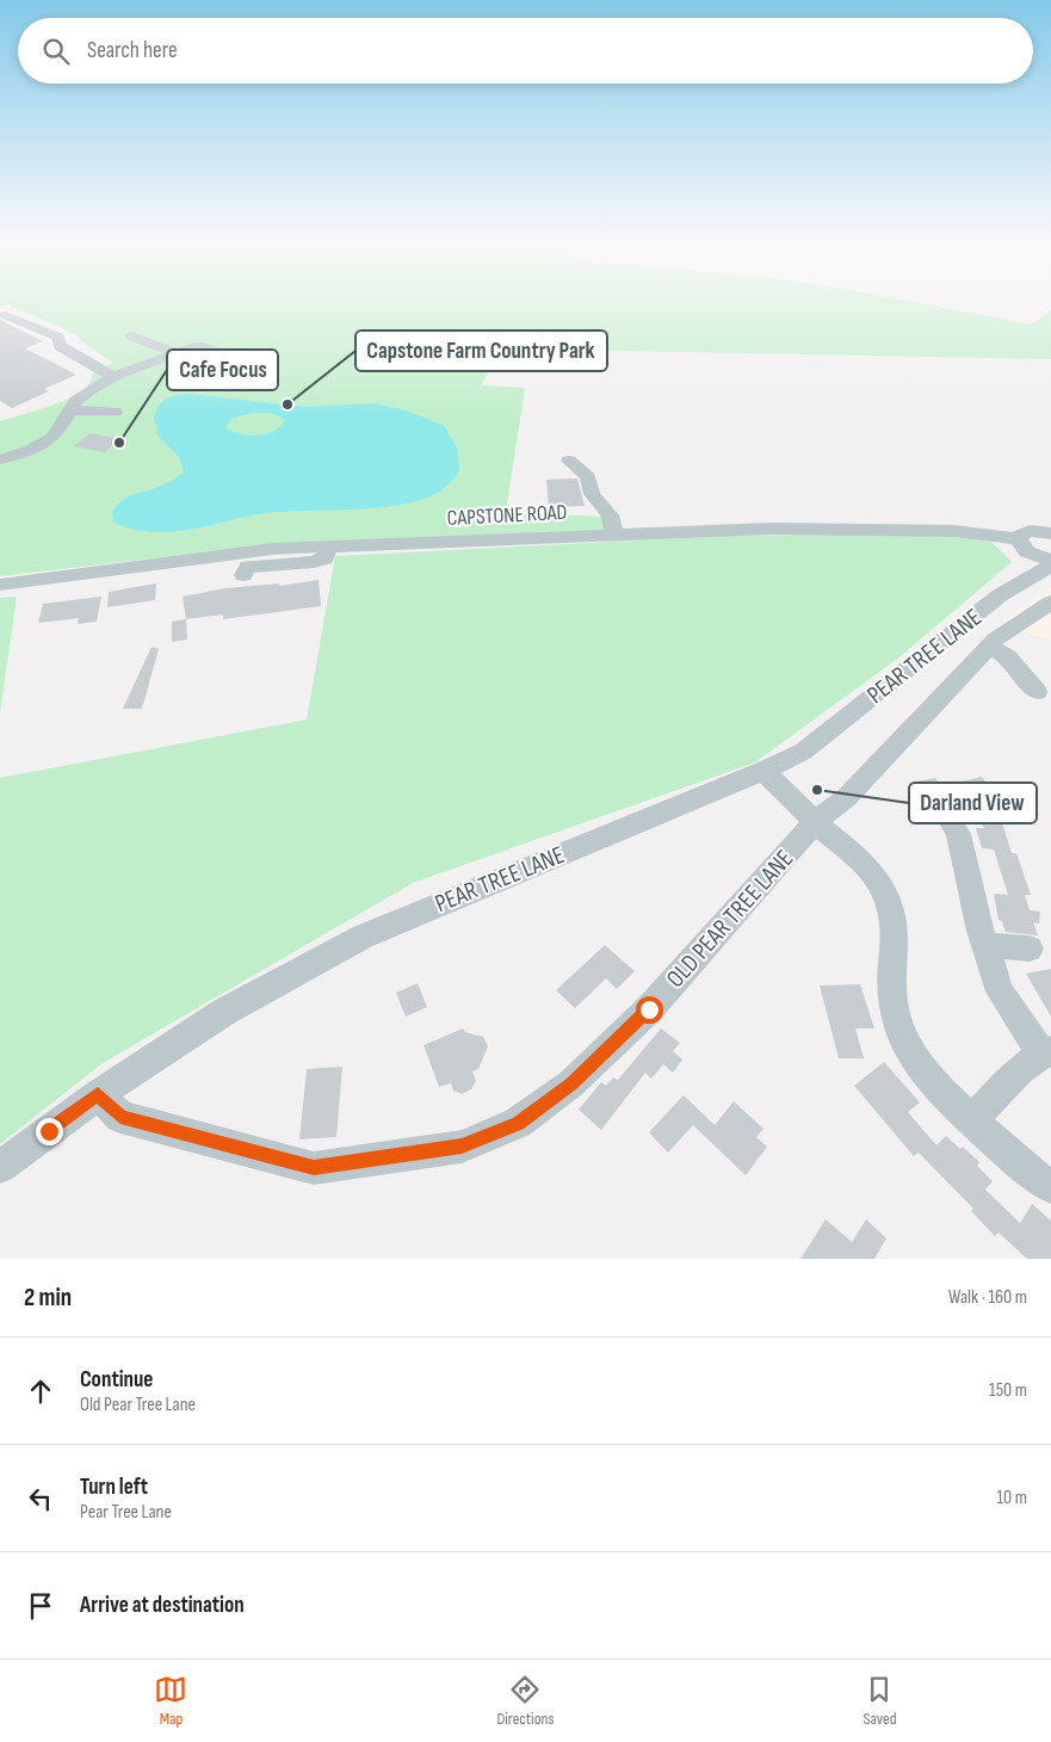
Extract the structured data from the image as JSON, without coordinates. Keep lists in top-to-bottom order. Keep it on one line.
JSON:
{"streets":{"street":["CAPSTONE ROAD","PEAR TREE LANE","OLD PEAR TREE LANE"]},"crossings":[["CAPSTONE ROAD","PEAR TREE LANE"],["PEAR TREE LANE","OLD PEAR TREE LANE"]],"places":["Capstone Farm Country Park","Cafe Focus","Darland View"],"page":{"search":"Search here","heading":["2 min","Walk · 160 m"],"list":[["Continue","Old Pear Tree Lane","150 m"],["Turn left","Pear Tree Lane","10 m"],"Arrive at destination"],"nav":["Map","Directions","Saved"]}}
